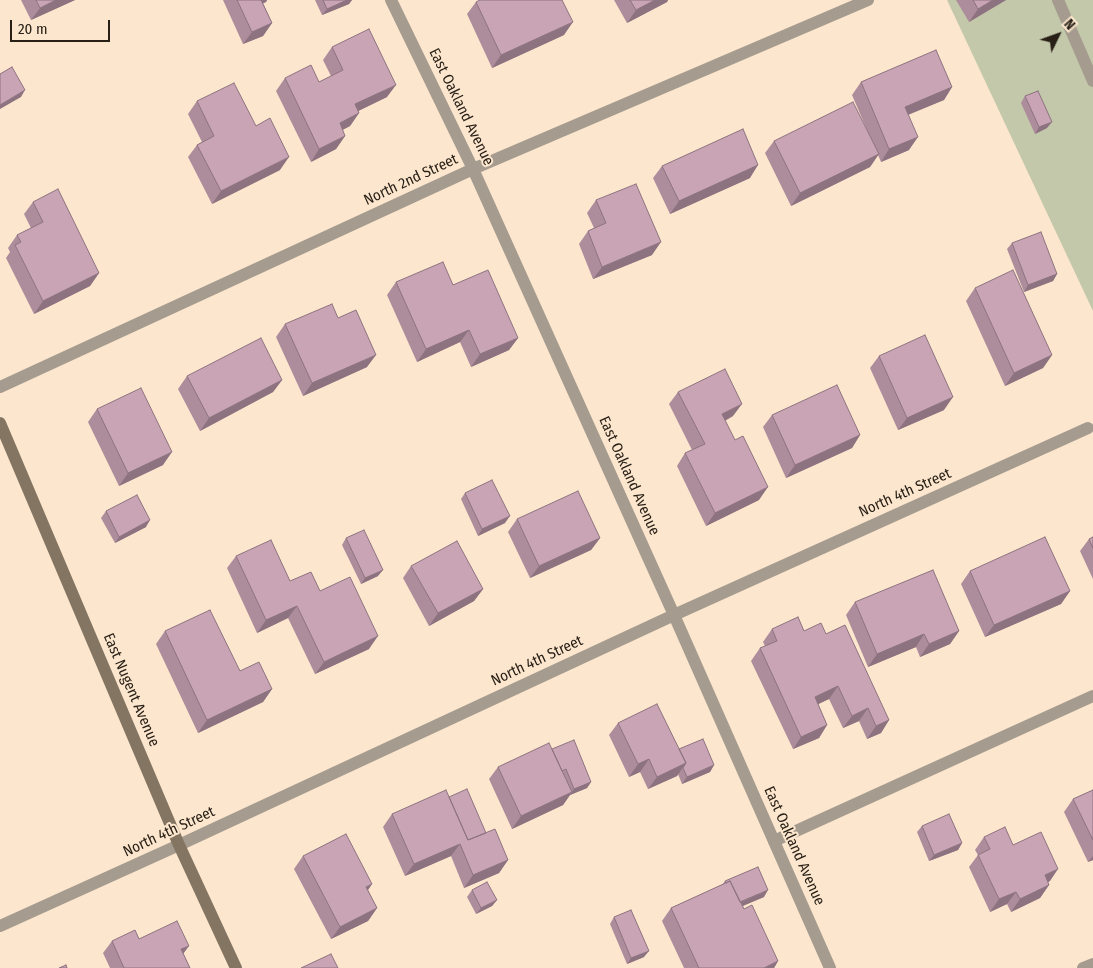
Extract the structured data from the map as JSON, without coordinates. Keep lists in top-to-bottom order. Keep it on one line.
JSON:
{"streets":{"street":["East Oakland Avenue","North 2nd Street","North 4th Street","East Nugent Avenue"]},"crossings":[["East Oakland Avenue","North 2nd Street"],["East Oakland Avenue","North 4th Street"],["North 4th Street","East Nugent Avenue"]],"scale_bar":"20 m","north":"top right"}
